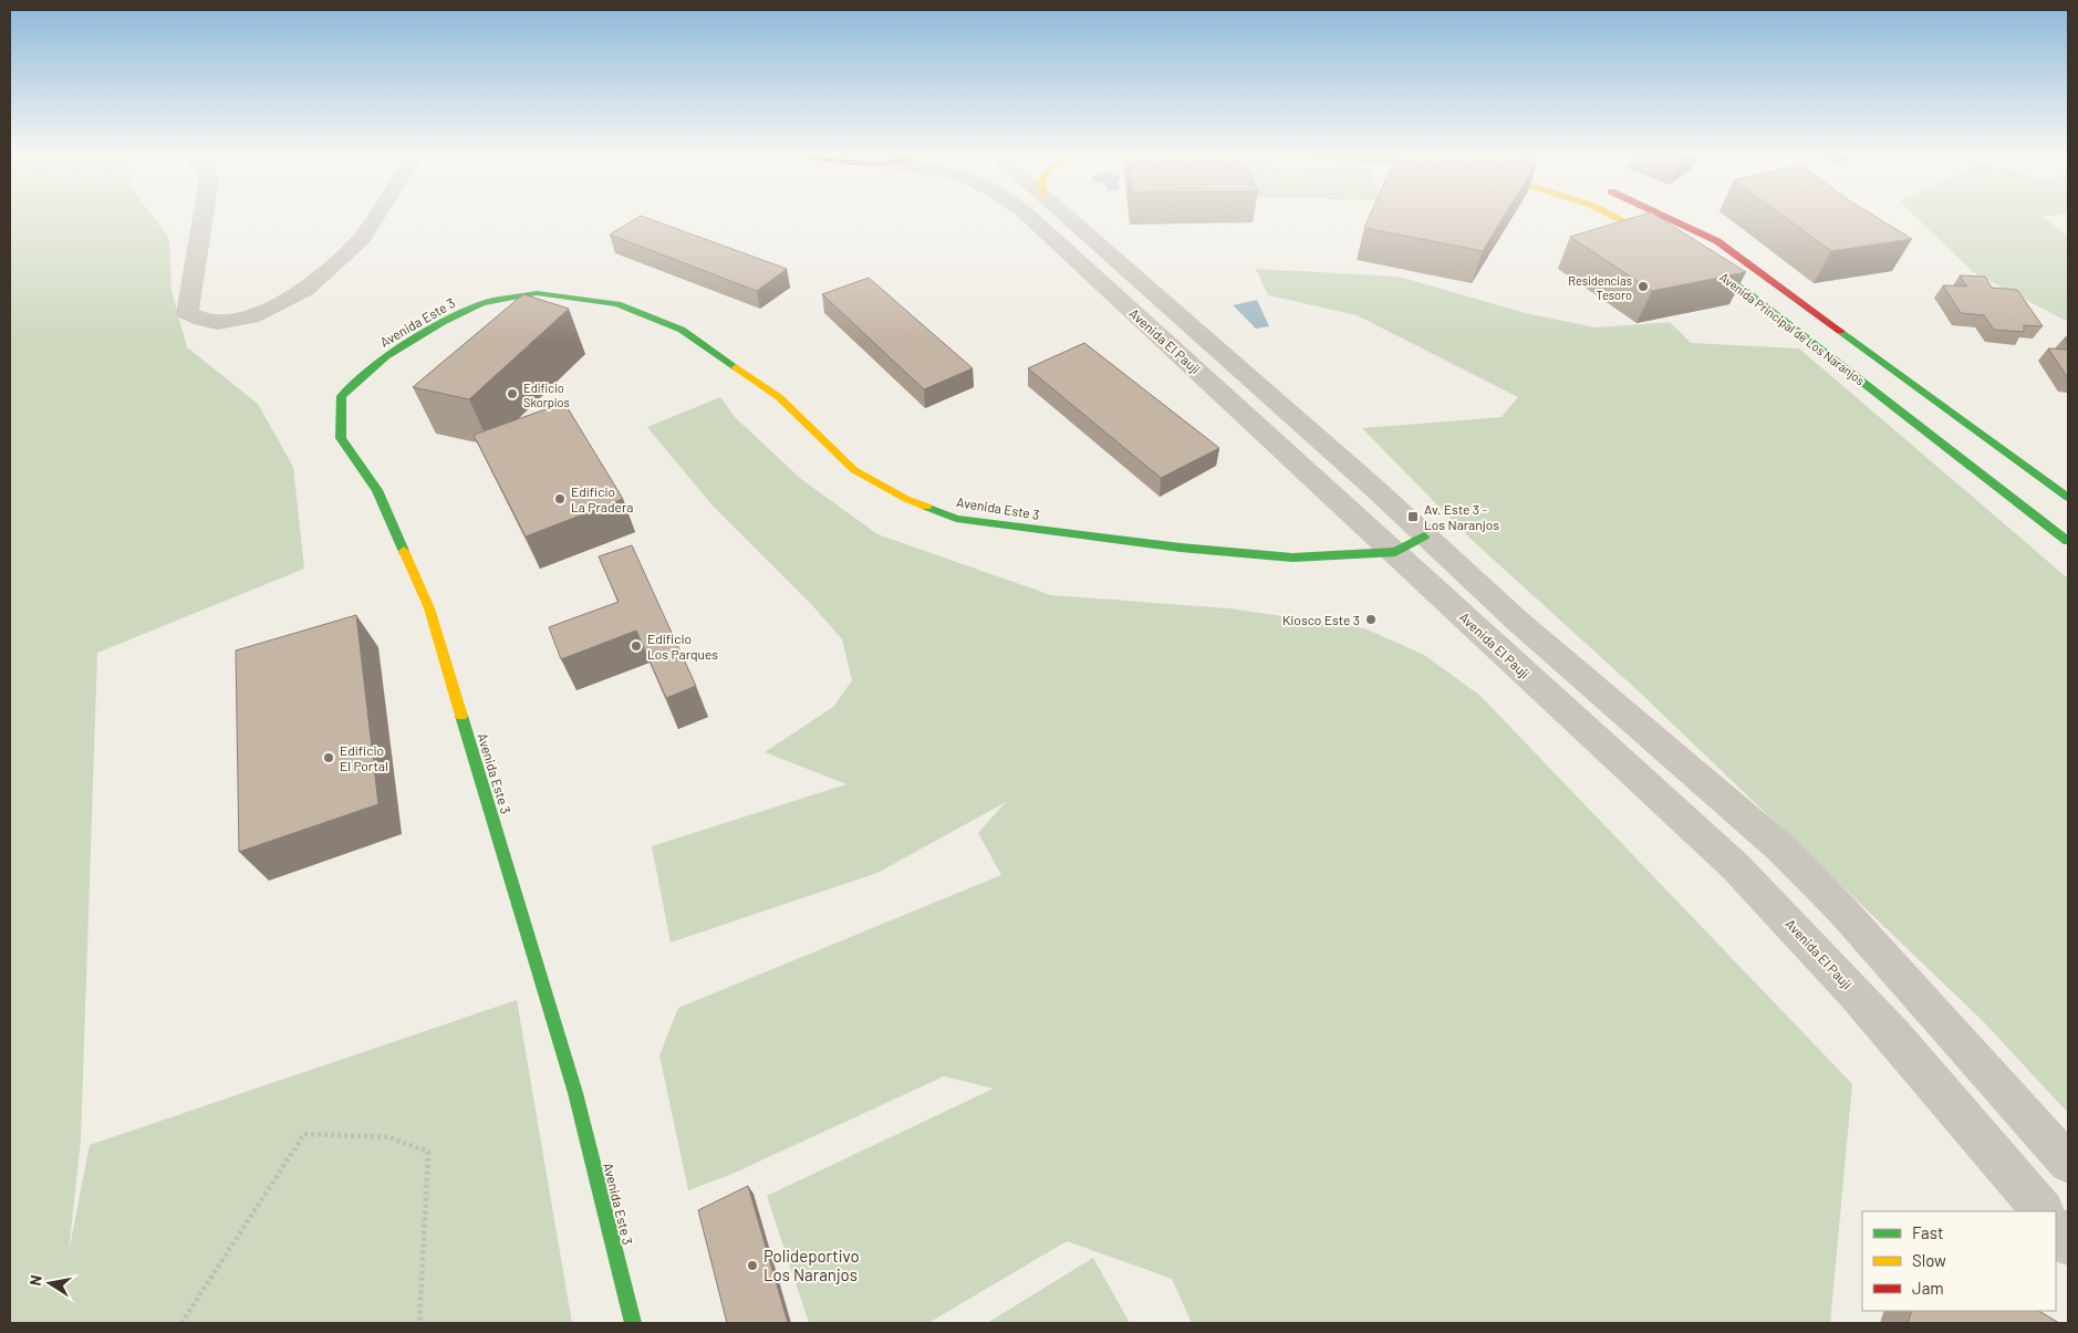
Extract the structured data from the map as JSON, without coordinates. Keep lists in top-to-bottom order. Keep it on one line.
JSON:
{"streets":{"street":["Avenida Este 3","Avenida Principal de Los Naranjos","Avenida El Paují"]},"crossings":[["Avenida Este 3","Avenida El Paují"]],"places":{"other":["Residencias Tesoro","Edificio Skorpios","Edificio La Pradera","Kiosco Este 3","Edificio Los Parques","Edificio El Portal","Polideportivo Los Naranjos"],"transit":["Av. Este 3 - Los Naranjos"]},"legend":["Fast","Slow","Jam"],"north":"left"}
